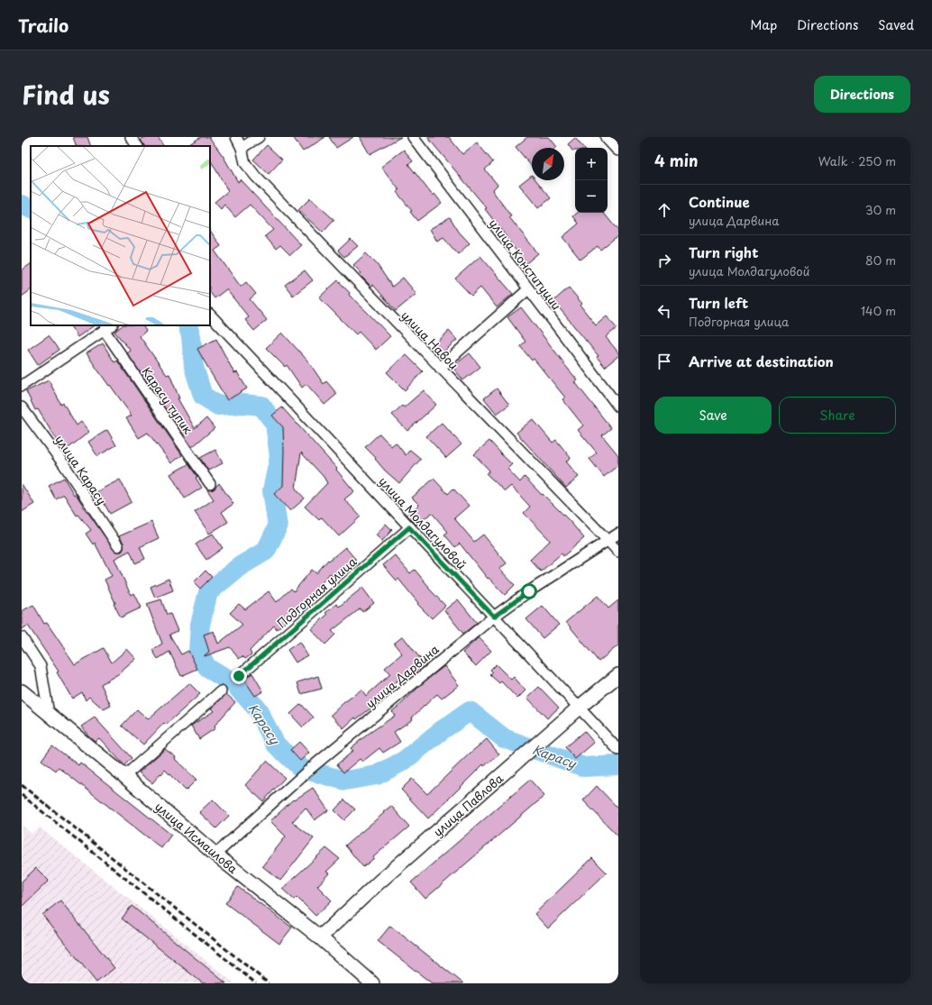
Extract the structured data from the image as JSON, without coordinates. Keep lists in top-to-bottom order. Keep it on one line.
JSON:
{"streets":{"main road":["улица Павлова","улица Исмаилова"],"street":["улица Конституции","улица Навои","Карасу тупик","улица Карасу","улица Молдагуловой","Подгорная улица","улица Дарвина"]},"crossings":[["улица Навои","улица Дарвина"],["улица Молдагуловой","Подгорная улица"],["улица Молдагуловой","улица Дарвина"],["улица Молдагуловой","улица Павлова"],["улица Дарвина","улица Исмаилова"],["улица Павлова","улица Исмаилова"]],"water":["Карасу"],"north":"top right","page":{"header":"Trailo","nav":["Map","Directions","Saved"],"title":"Find us","buttons":["Directions",["Save","Share"]],"heading":["4 min","Walk · 250 m"],"map_buttons":["+","−"],"list":[["Continue","улица Дарвина","30 m"],["Turn right","улица Молдагуловой","80 m"],["Turn left","Подгорная улица","140 m"],"Arrive at destination"]}}
